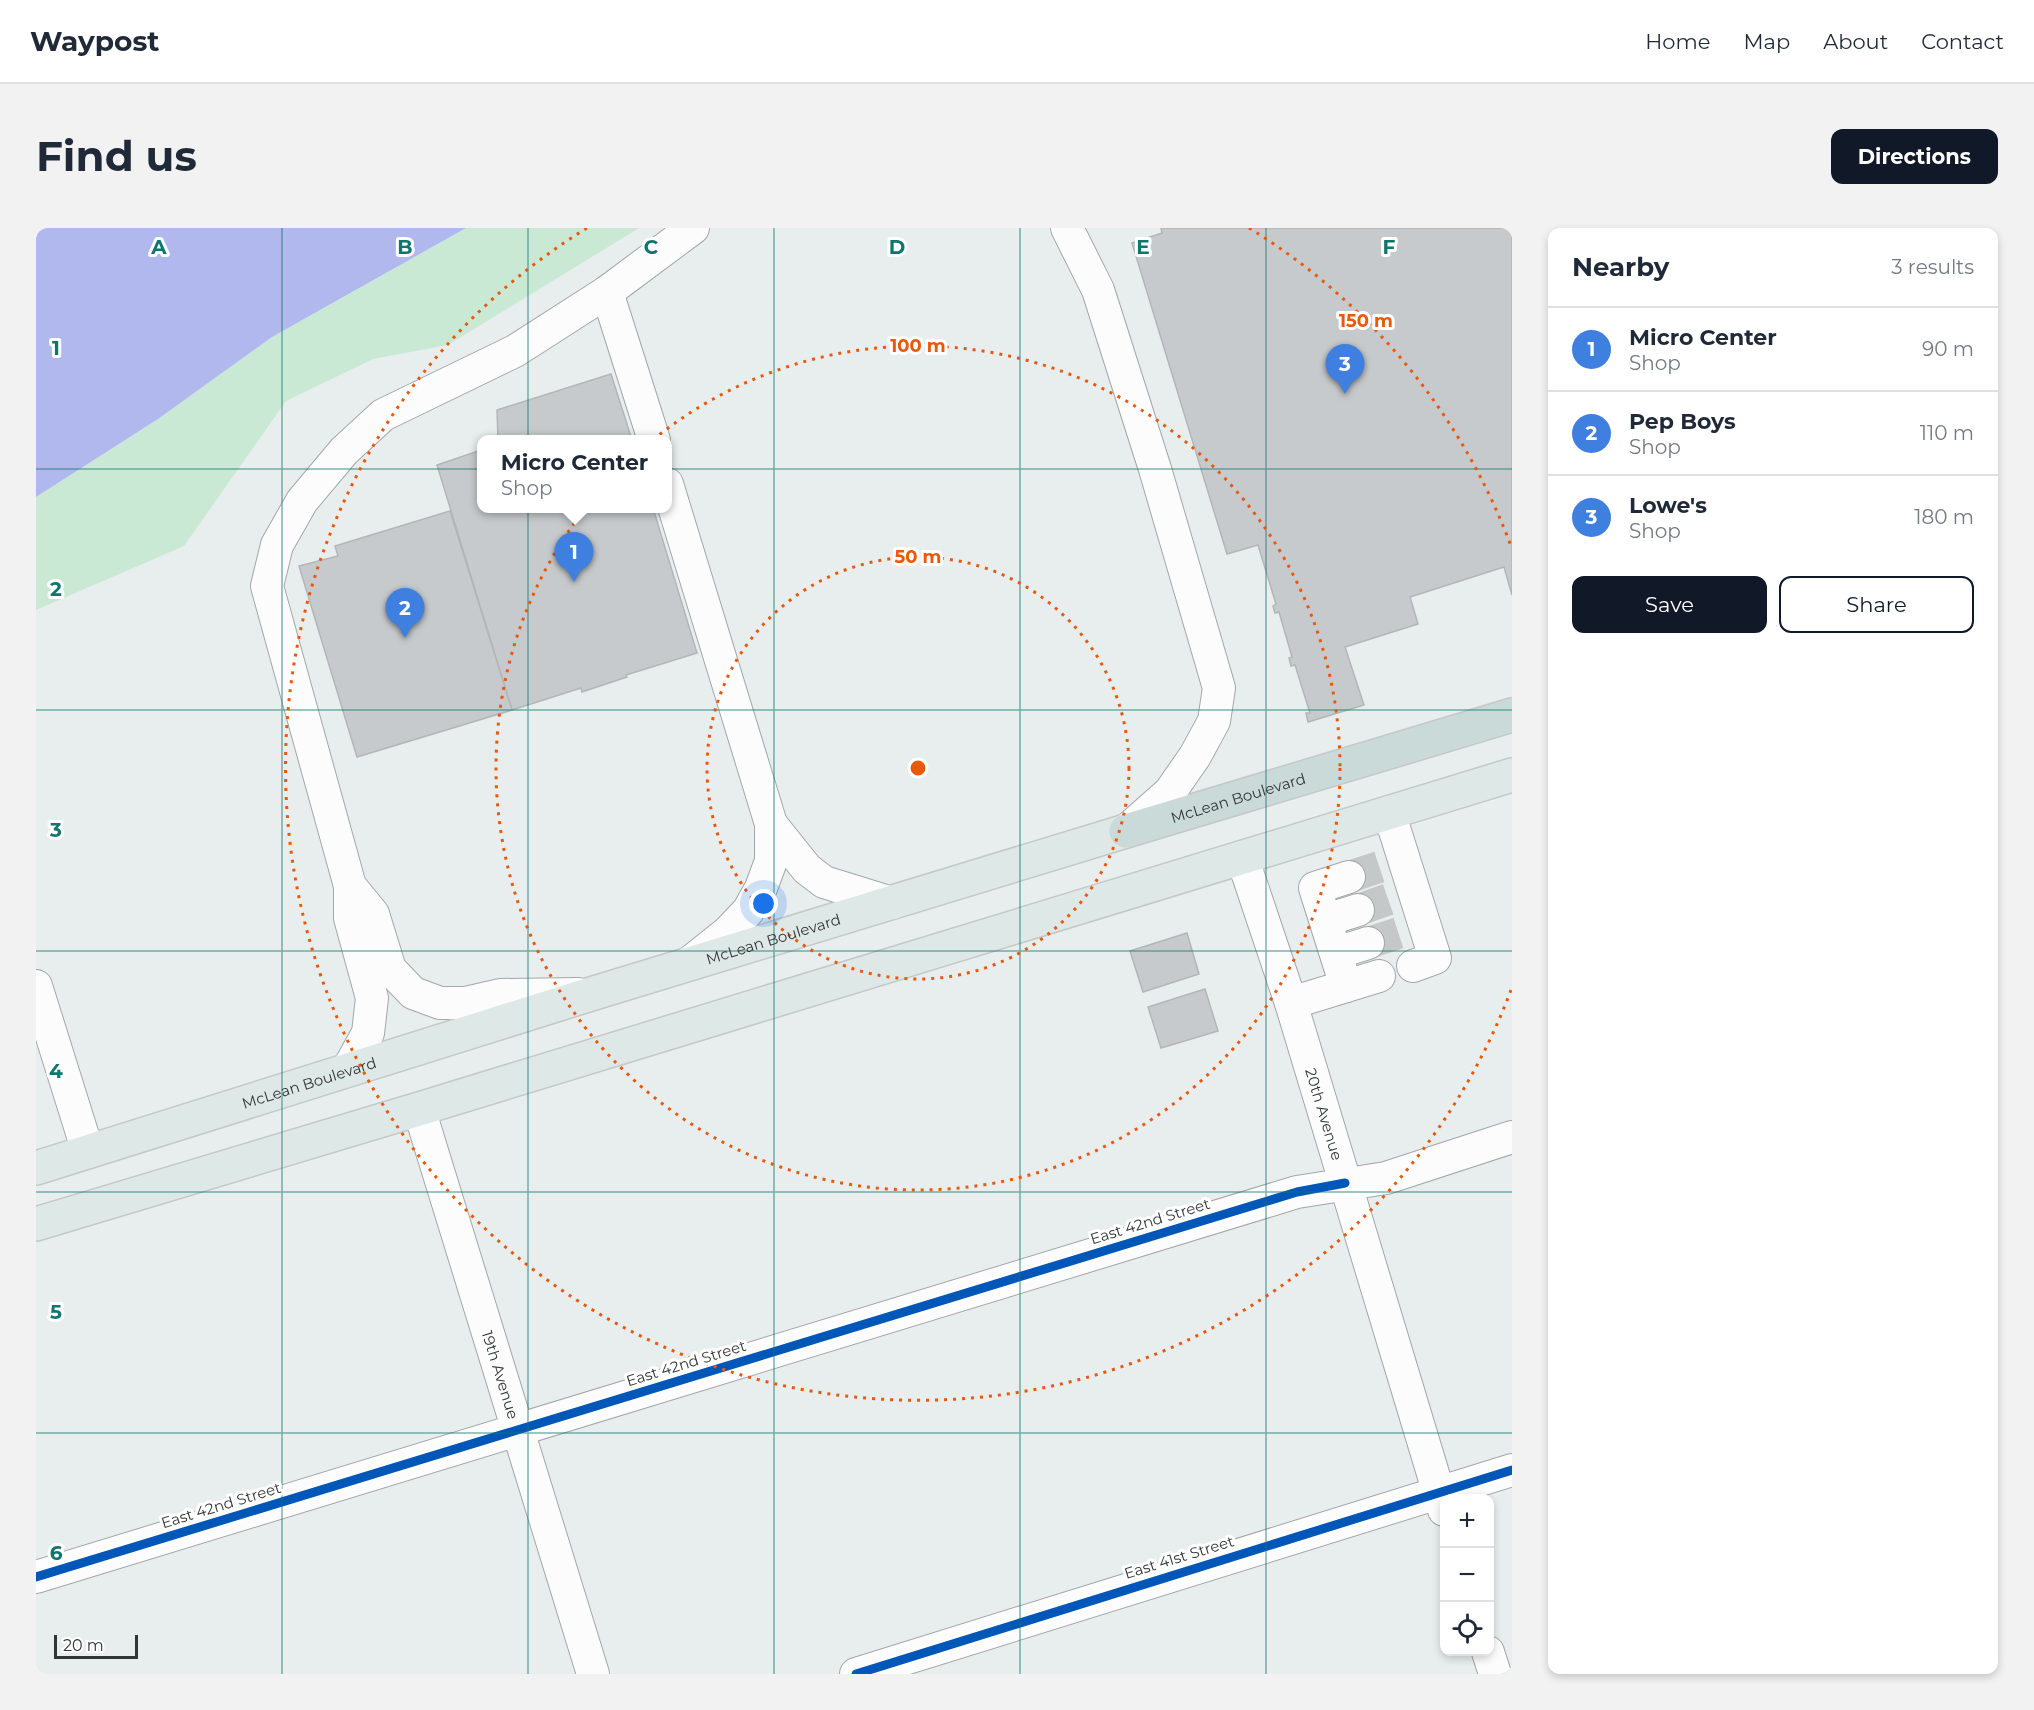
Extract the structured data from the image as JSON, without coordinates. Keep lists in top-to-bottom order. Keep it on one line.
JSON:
{"streets":{"highway":["McLean Boulevard"],"street":["20th Avenue","East 42nd Street","19th Avenue","East 41st Street"]},"crossings":[["20th Avenue","East 42nd Street"],["East 42nd Street","19th Avenue"]],"scale_bar":"20 m","page":{"header":"Waypost","nav":["Home","Map","About","Contact"],"buttons":["Directions",["Save","Share"]],"title":"Find us","heading":["Nearby","3 results"],"list":[{"mark":"1","name":"Micro Center","note":"Shop","value":"90 m"},{"mark":"2","name":"Pep Boys","note":"Shop","value":"110 m"},{"mark":"3","name":"Lowe's","note":"Shop","value":"180 m"}],"pins":["3","1","2"],"popup":["Micro Center","Shop"],"map_buttons":["+","−"],"scale":"20 m"},"grid":{"columns":["A","B","C","D","E","F"],"rows":["1","2","3","4","5","6"]},"rings":["150 m","100 m","50 m"]}
